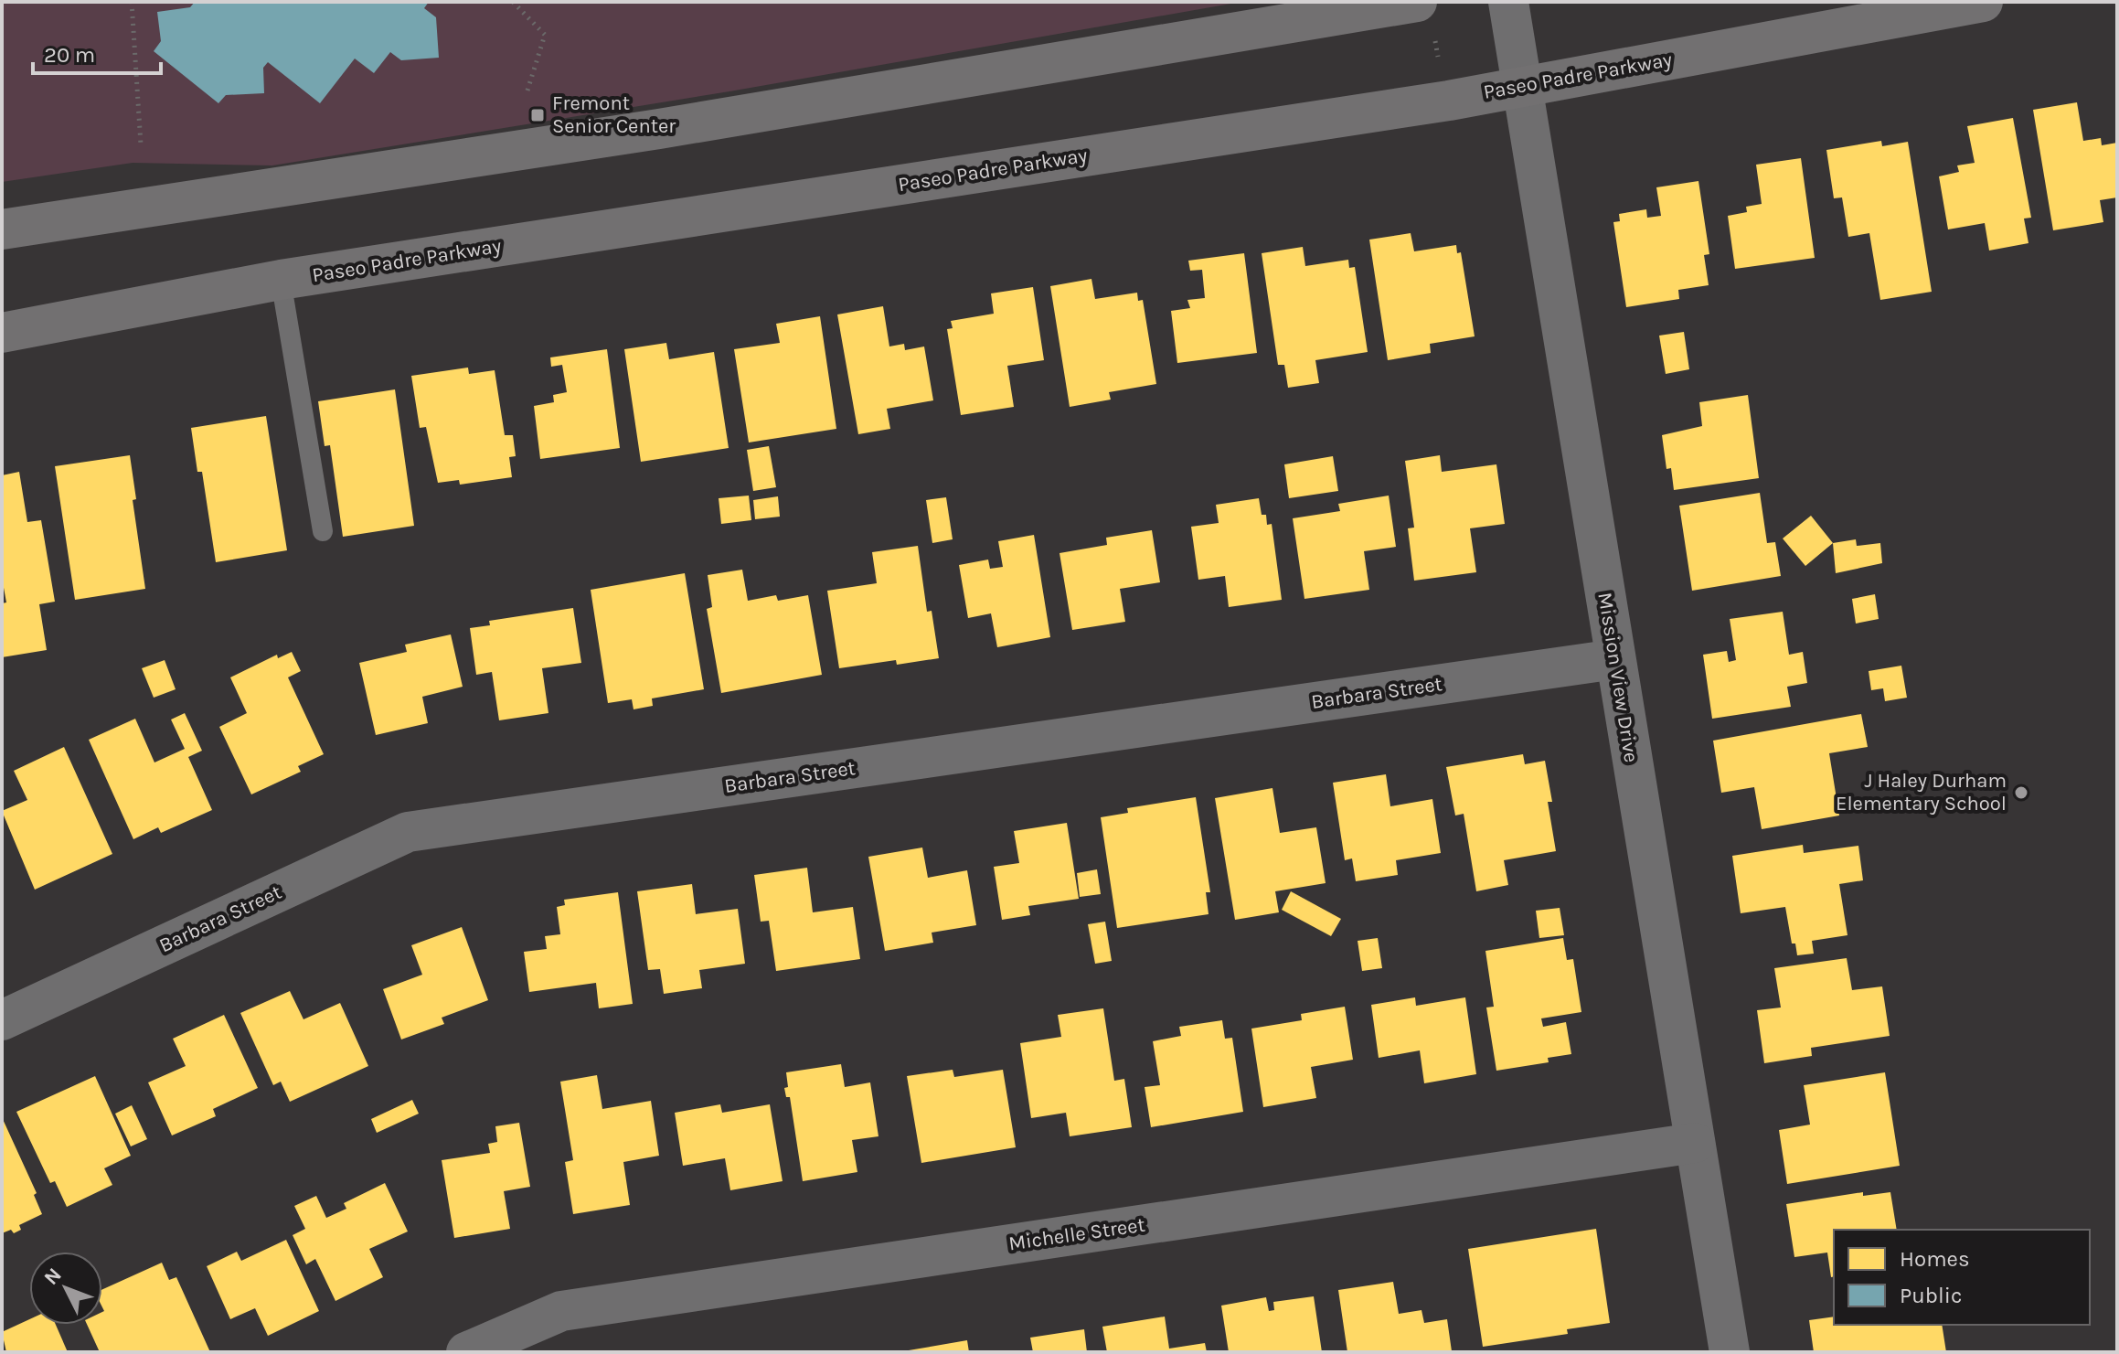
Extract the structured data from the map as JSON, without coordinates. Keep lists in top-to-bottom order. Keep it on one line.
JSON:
{"streets":{"main road":["Paseo Padre Parkway"],"street":["Mission View Drive","Barbara Street","Michelle Street"]},"crossings":[["Paseo Padre Parkway","Mission View Drive"],["Mission View Drive","Barbara Street"],["Mission View Drive","Michelle Street"]],"places":{"transit":["Fremont Senior Center"],"other":["J Haley Durham Elementary School"]},"legend":["Homes","Public"],"scale_bar":"20 m","north":"top left"}
